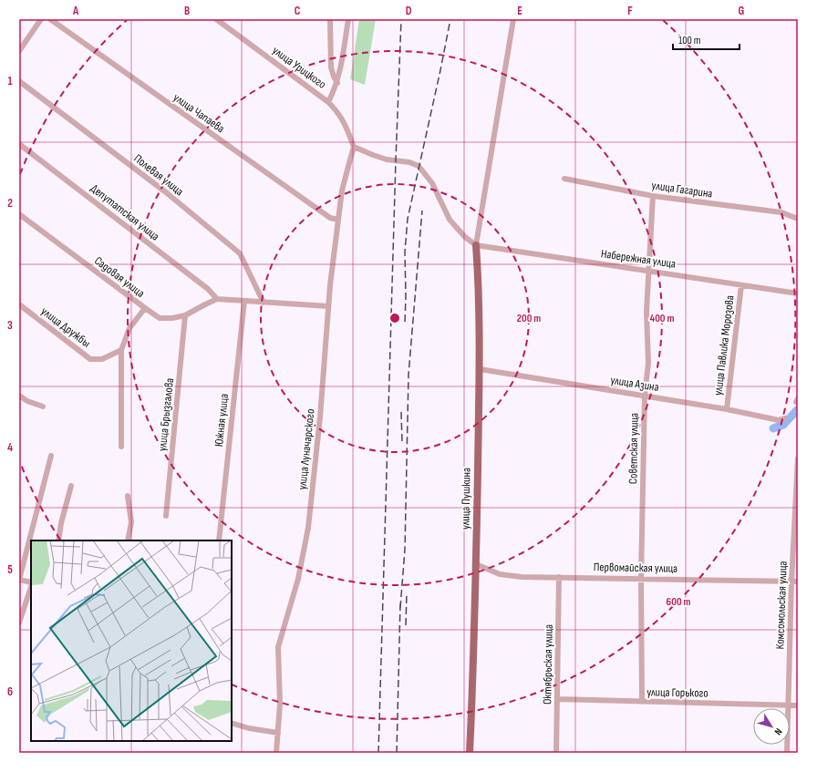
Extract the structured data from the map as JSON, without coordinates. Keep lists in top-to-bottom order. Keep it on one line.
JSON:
{"streets":{"main road":["улица Пушкина"],"street":["улица Урицкого","улица Чапаева","Полевая улица","улица Гагарина","Депутатская улица","Набережная улица","Садовая улица","улица Дружбы","улица Павлика Морозова","улица Азина","улица Брызгалова","Южная улица","Советская улица","улица Луначарского","Первомайская улица","Комсомольская улица","Октябрьская улица","улица Горького"]},"crossings":[["улица Урицкого","улица Луначарского"],["улица Чапаева","улица Луначарского"],["улица Гагарина","Советская улица"],["Депутатская улица","Садовая улица"],["Набережная улица","улица Павлика Морозова"],["Набережная улица","Советская улица"],["Набережная улица","улица Пушкина"],["Садовая улица","улица Брызгалова"],["улица Павлика Морозова","улица Азина"],["улица Азина","Советская улица"],["улица Азина","улица Пушкина"],["Советская улица","Первомайская улица"],["Советская улица","улица Горького"],["улица Пушкина","Первомайская улица"],["Первомайская улица","Комсомольская улица"],["Первомайская улица","Октябрьская улица"],["Комсомольская улица","улица Горького"],["Октябрьская улица","улица Горького"]],"scale_bar":"100 m","north":"bottom right","grid":{"columns":["A","B","C","D","E","F","G"],"rows":["1","2","3","4","5","6"]},"rings":["200 m","400 m","600 m"]}
